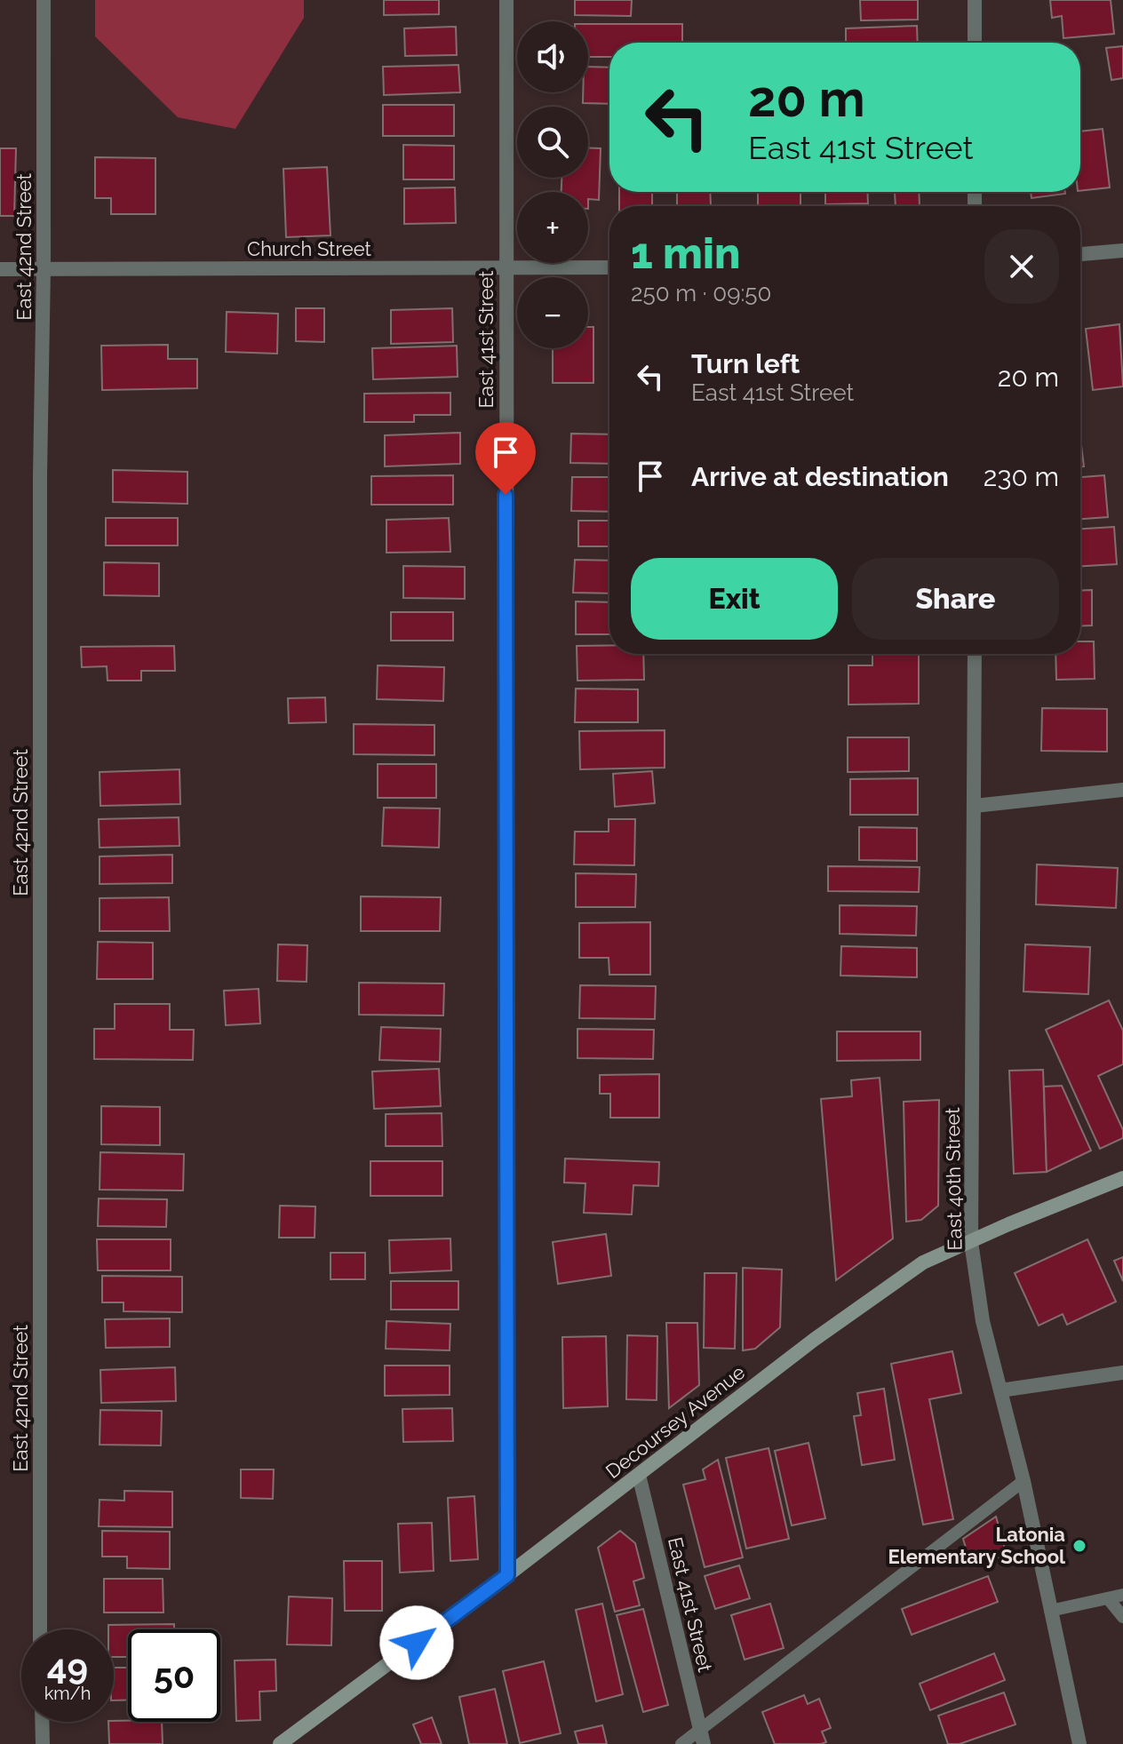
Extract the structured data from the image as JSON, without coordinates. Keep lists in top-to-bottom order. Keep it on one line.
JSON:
{"streets":{"main road":["Decoursey Avenue"],"street":["East 42nd Street","Church Street","East 41st Street","East 40th Street"]},"crossings":[["East 42nd Street","Church Street"],["Church Street","East 41st Street"],["East 41st Street","Decoursey Avenue"],["East 40th Street","Decoursey Avenue"]],"places":["Latonia Elementary School"],"page":{"map_buttons":["+","−"],"turn":["20 m","East 41st Street"],"heading":["1 min","250 m · 09:50"],"list":[{"name":"Turn left","note":"East 41st Street","value":"20 m"},{"name":"Arrive at destination","value":"230 m"}],"buttons":["Exit","Share"],"speed":"49 km/h","limit":"50"}}
